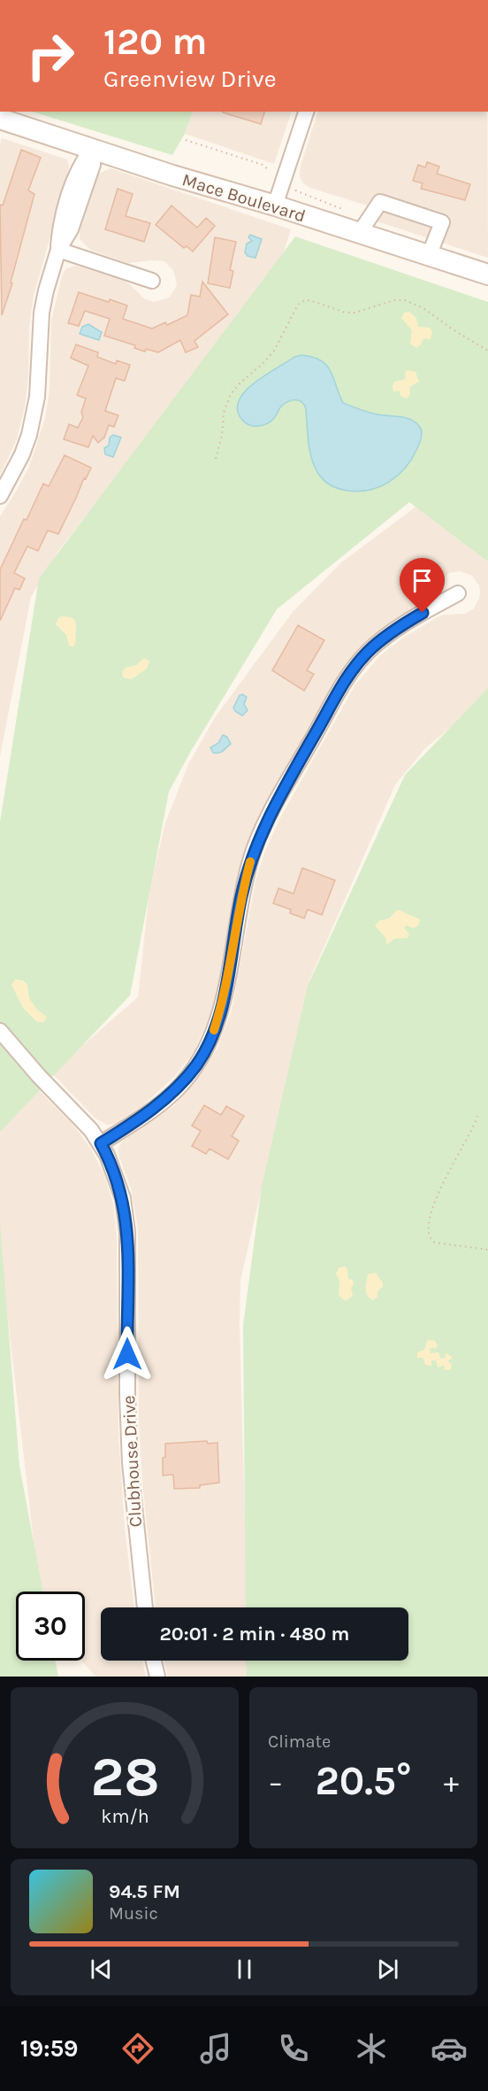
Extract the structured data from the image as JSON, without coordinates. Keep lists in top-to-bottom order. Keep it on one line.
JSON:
{"streets":{"street":["Mace Boulevard","Clubhouse Drive"]},"page":{"turn":["120 m","Greenview Drive"],"limit":"30","trip":"20:01 · 2 min · 480 m","tile":"Climate","heat":["−","20.5°","+"],"song":["94.5 FM","Music"],"tabs":"19:59","gauge":["28","km/h"]}}
